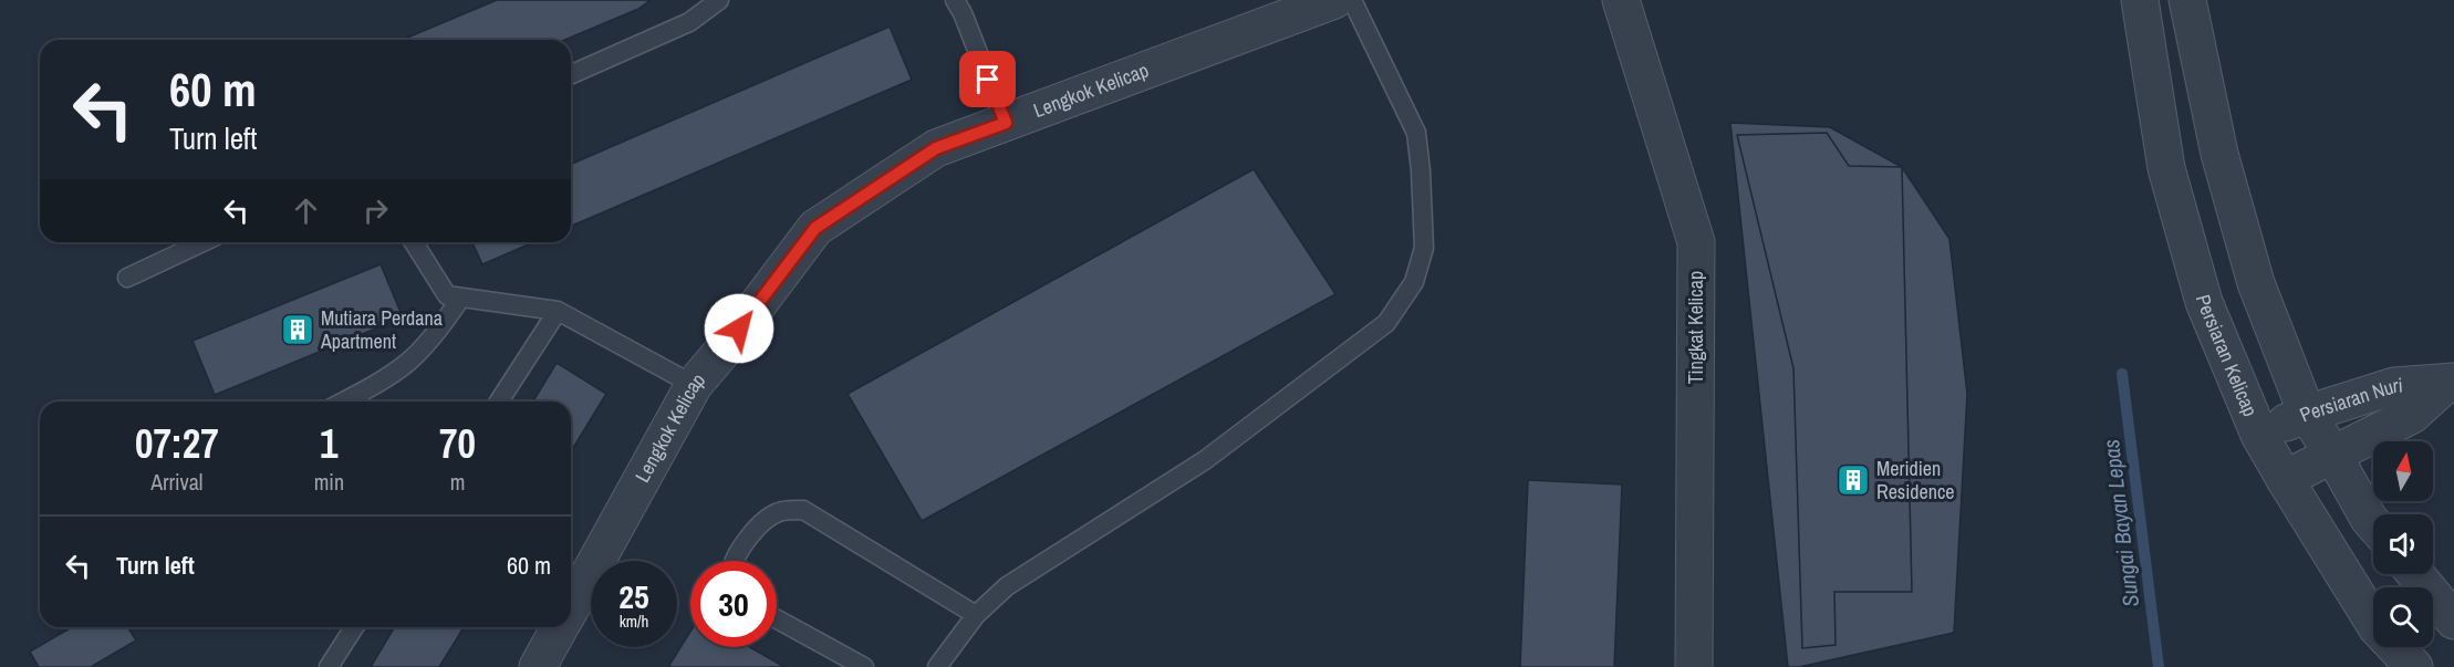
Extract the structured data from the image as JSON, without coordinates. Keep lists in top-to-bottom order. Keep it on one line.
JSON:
{"streets":{"street":["Lengkok Kelicap","Tingkat Kelicap","Persiaran Kelicap","Persiaran Nuri"]},"crossings":[["Persiaran Kelicap","Persiaran Nuri"]],"water":["Sungai Bayan Lepas"],"places":{"building":["Mutiara Perdana Apartment","Meridien Residence"]},"north":"top","page":{"turn":["60 m","Turn left"],"eta":["07:27","Arrival","1","min","70","m"],"list":[{"name":"Turn left","value":"60 m"}],"speed":"25 km/h","limit":"30"}}
